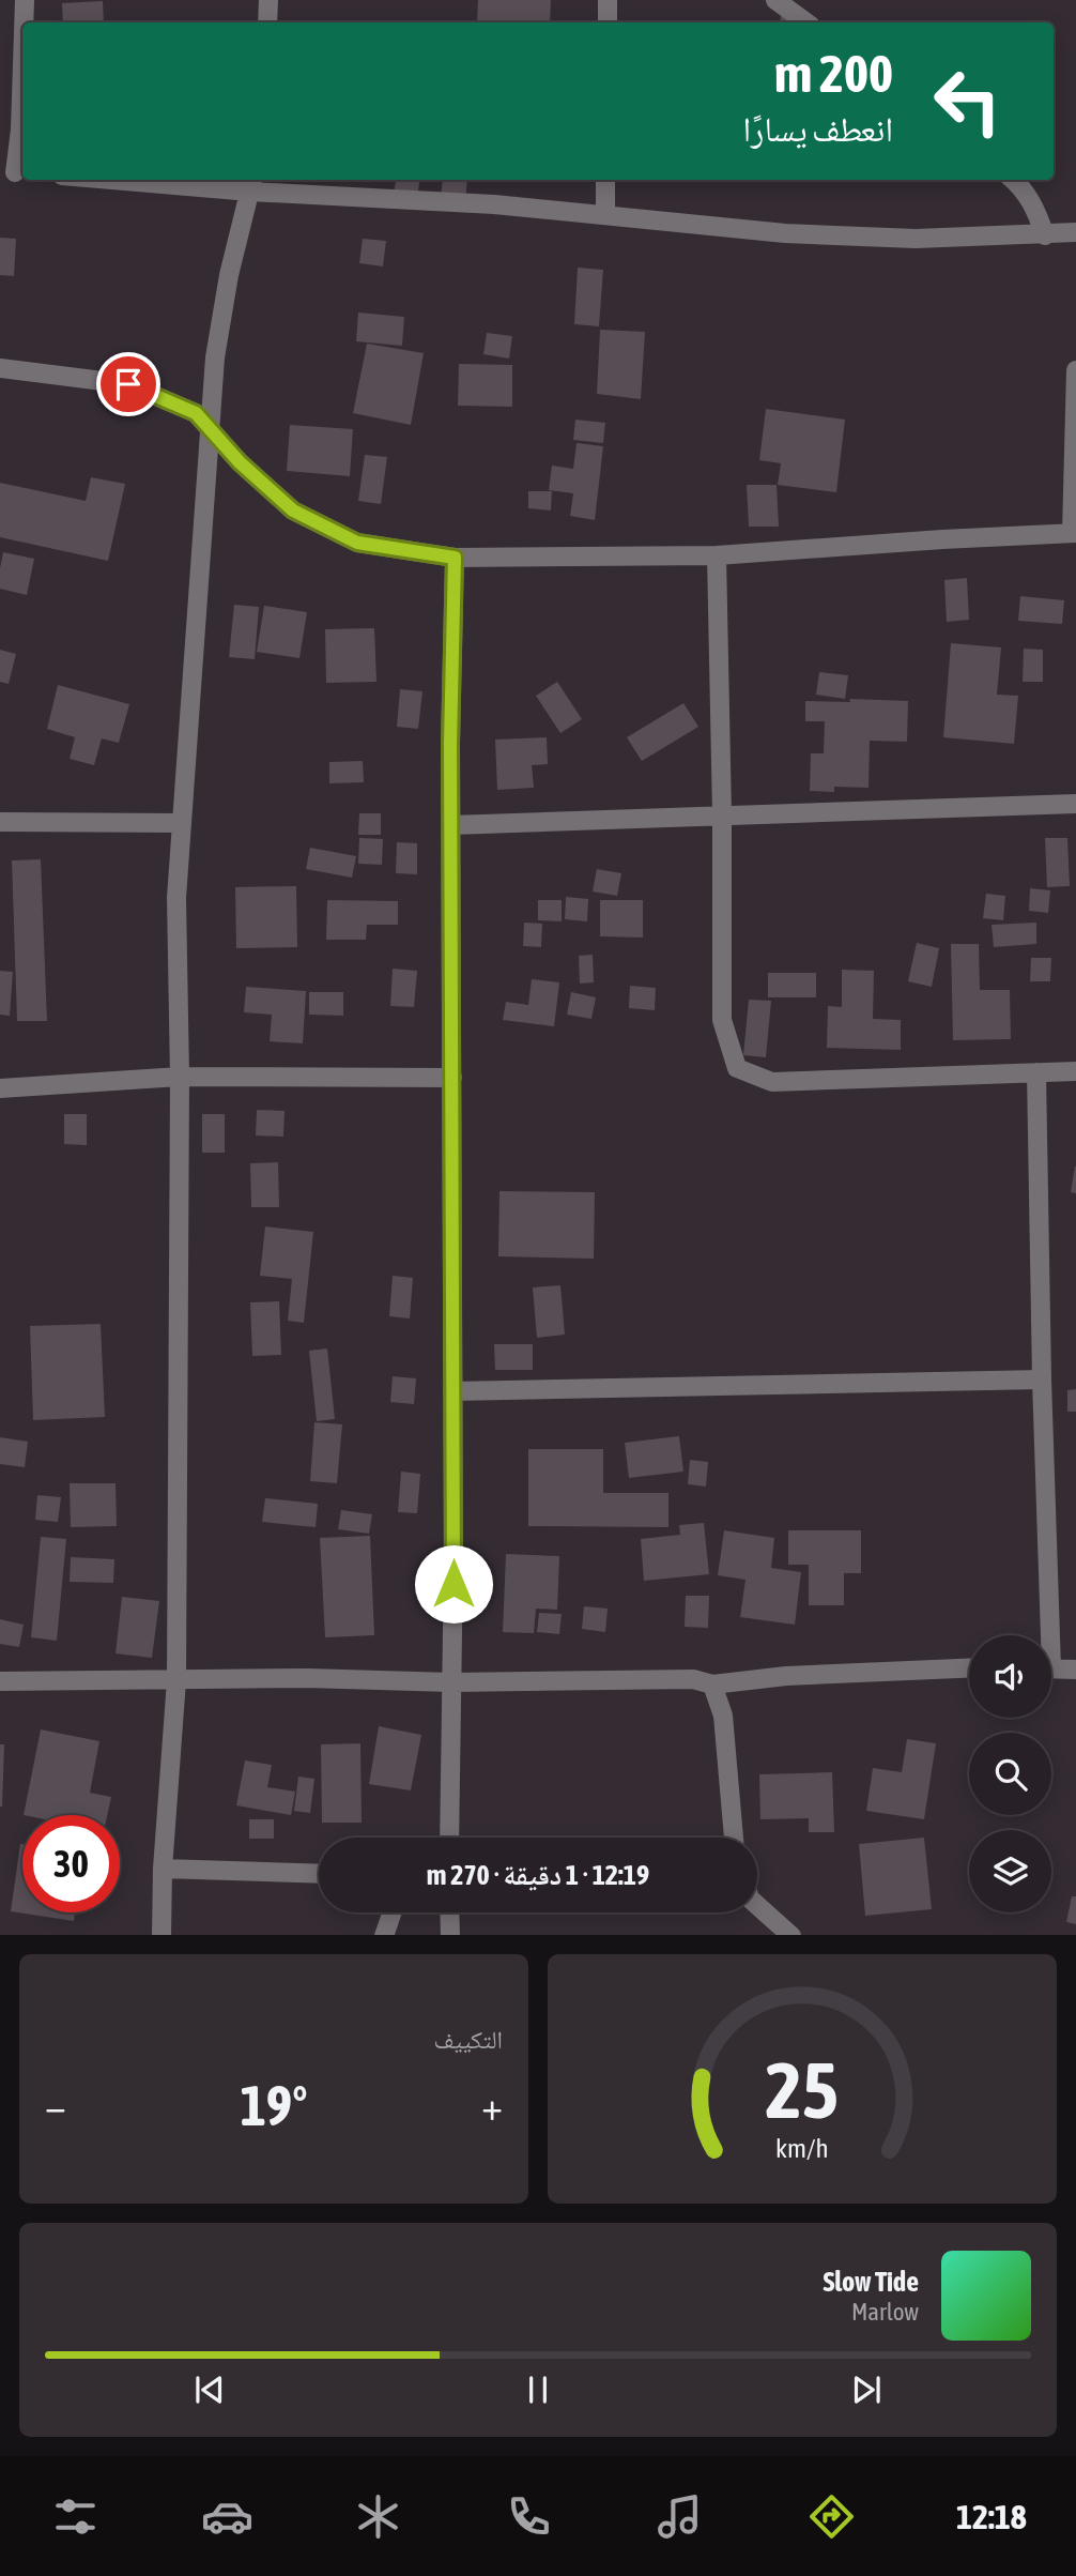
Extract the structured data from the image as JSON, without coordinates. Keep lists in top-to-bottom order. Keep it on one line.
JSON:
{"page":{"turn":["200 m","انعطف يسارًا"],"limit":"30","trip":"12:19 · 1 دقيقة · 270 m","tile":"التكييف","heat":["−","19°","+"],"song":["Slow Tide","Marlow"],"tabs":"12:18","gauge":["25","km/h"]}}
